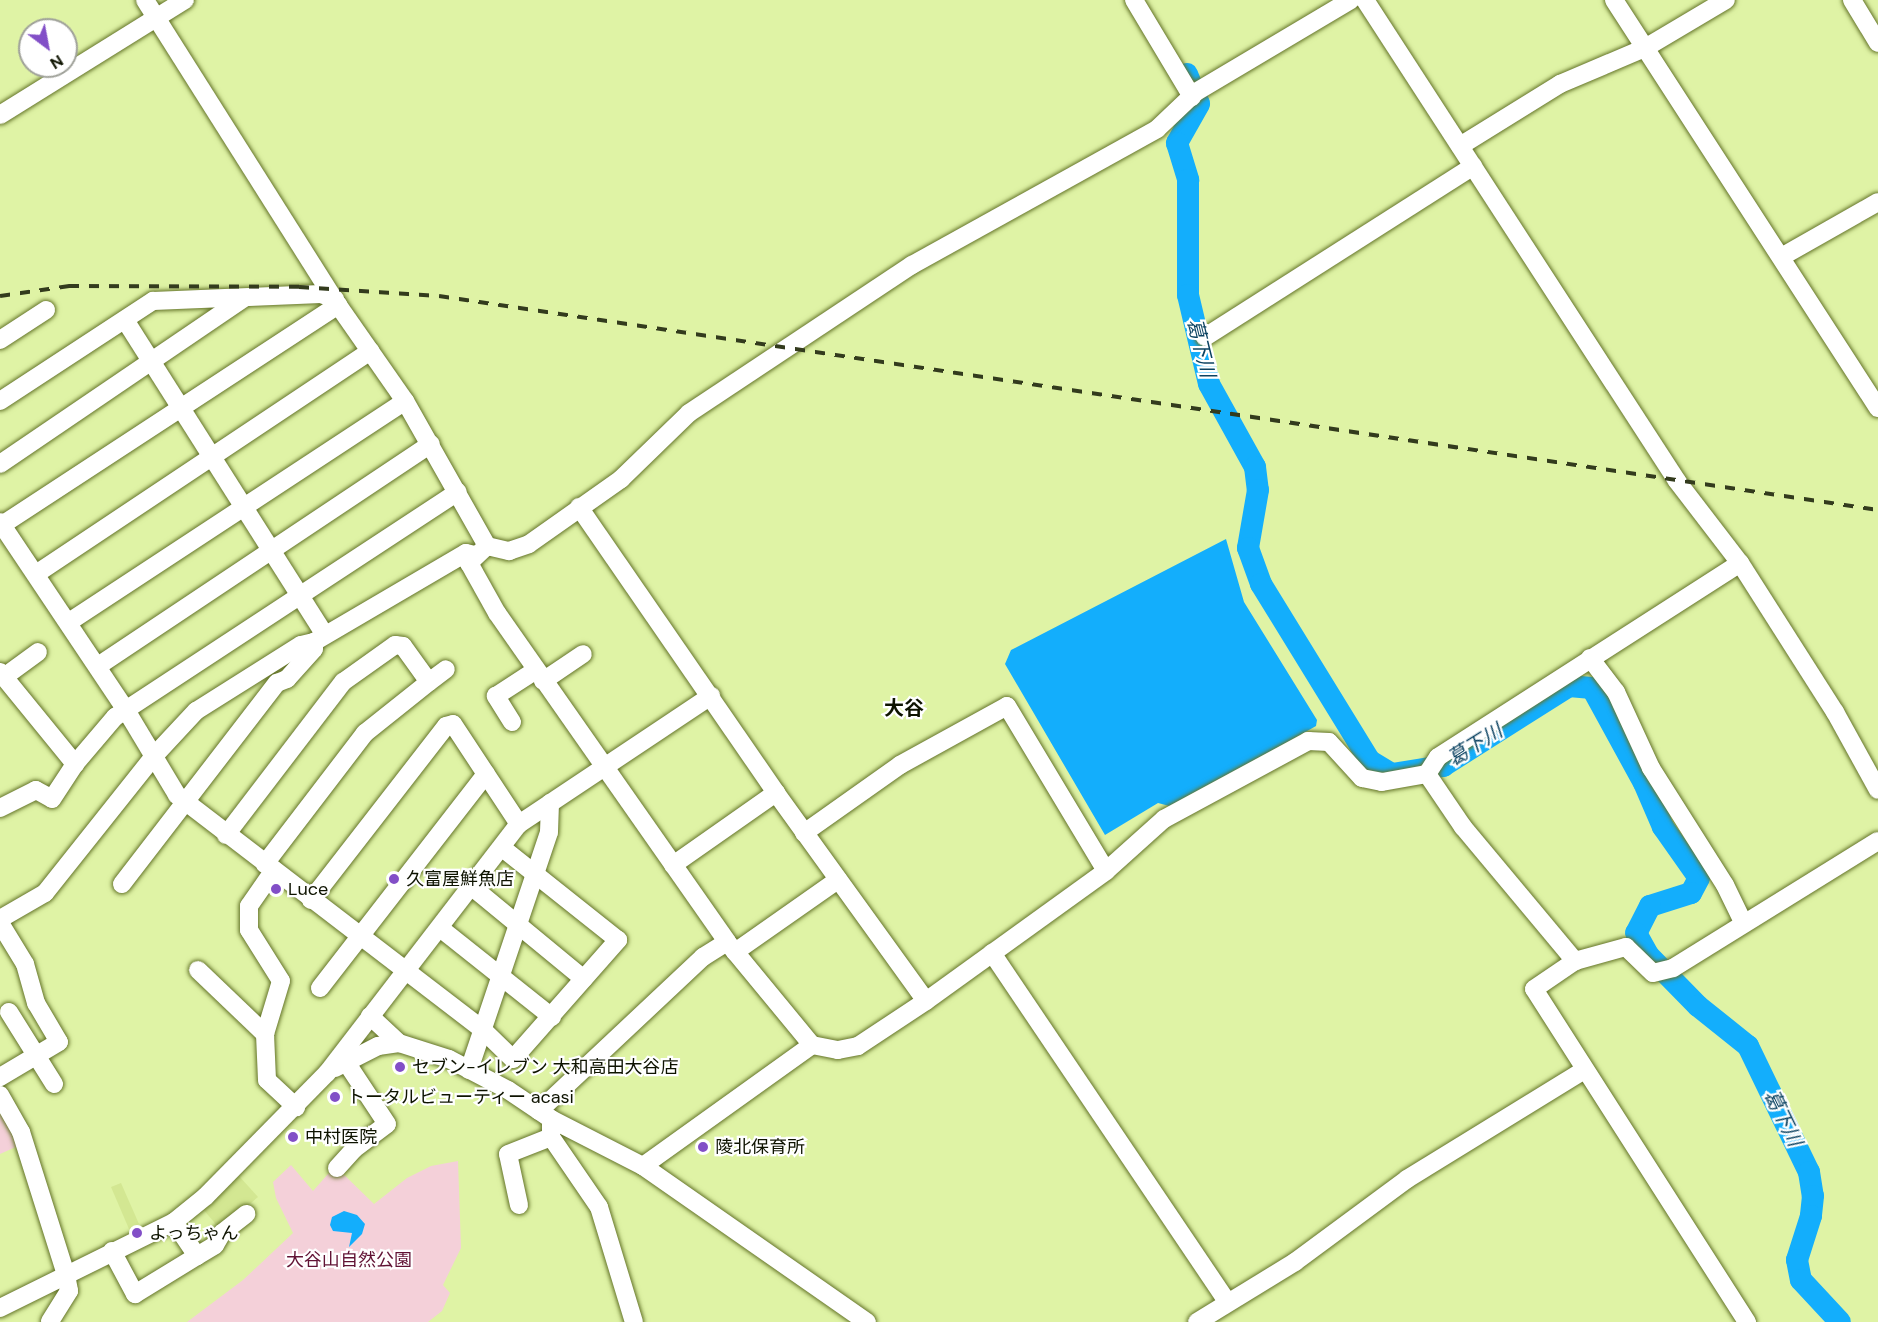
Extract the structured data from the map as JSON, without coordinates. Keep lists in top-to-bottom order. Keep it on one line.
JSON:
{"districts":["大谷"],"water":["葛下川"],"parks":["大谷山自然公園"],"places":["久富屋鮮魚店","Luce","セブン-イレブン 大和高田大谷店","トータルビューティー acasi","中村医院","陵北保育所","よっちゃん"],"north":"bottom right"}
